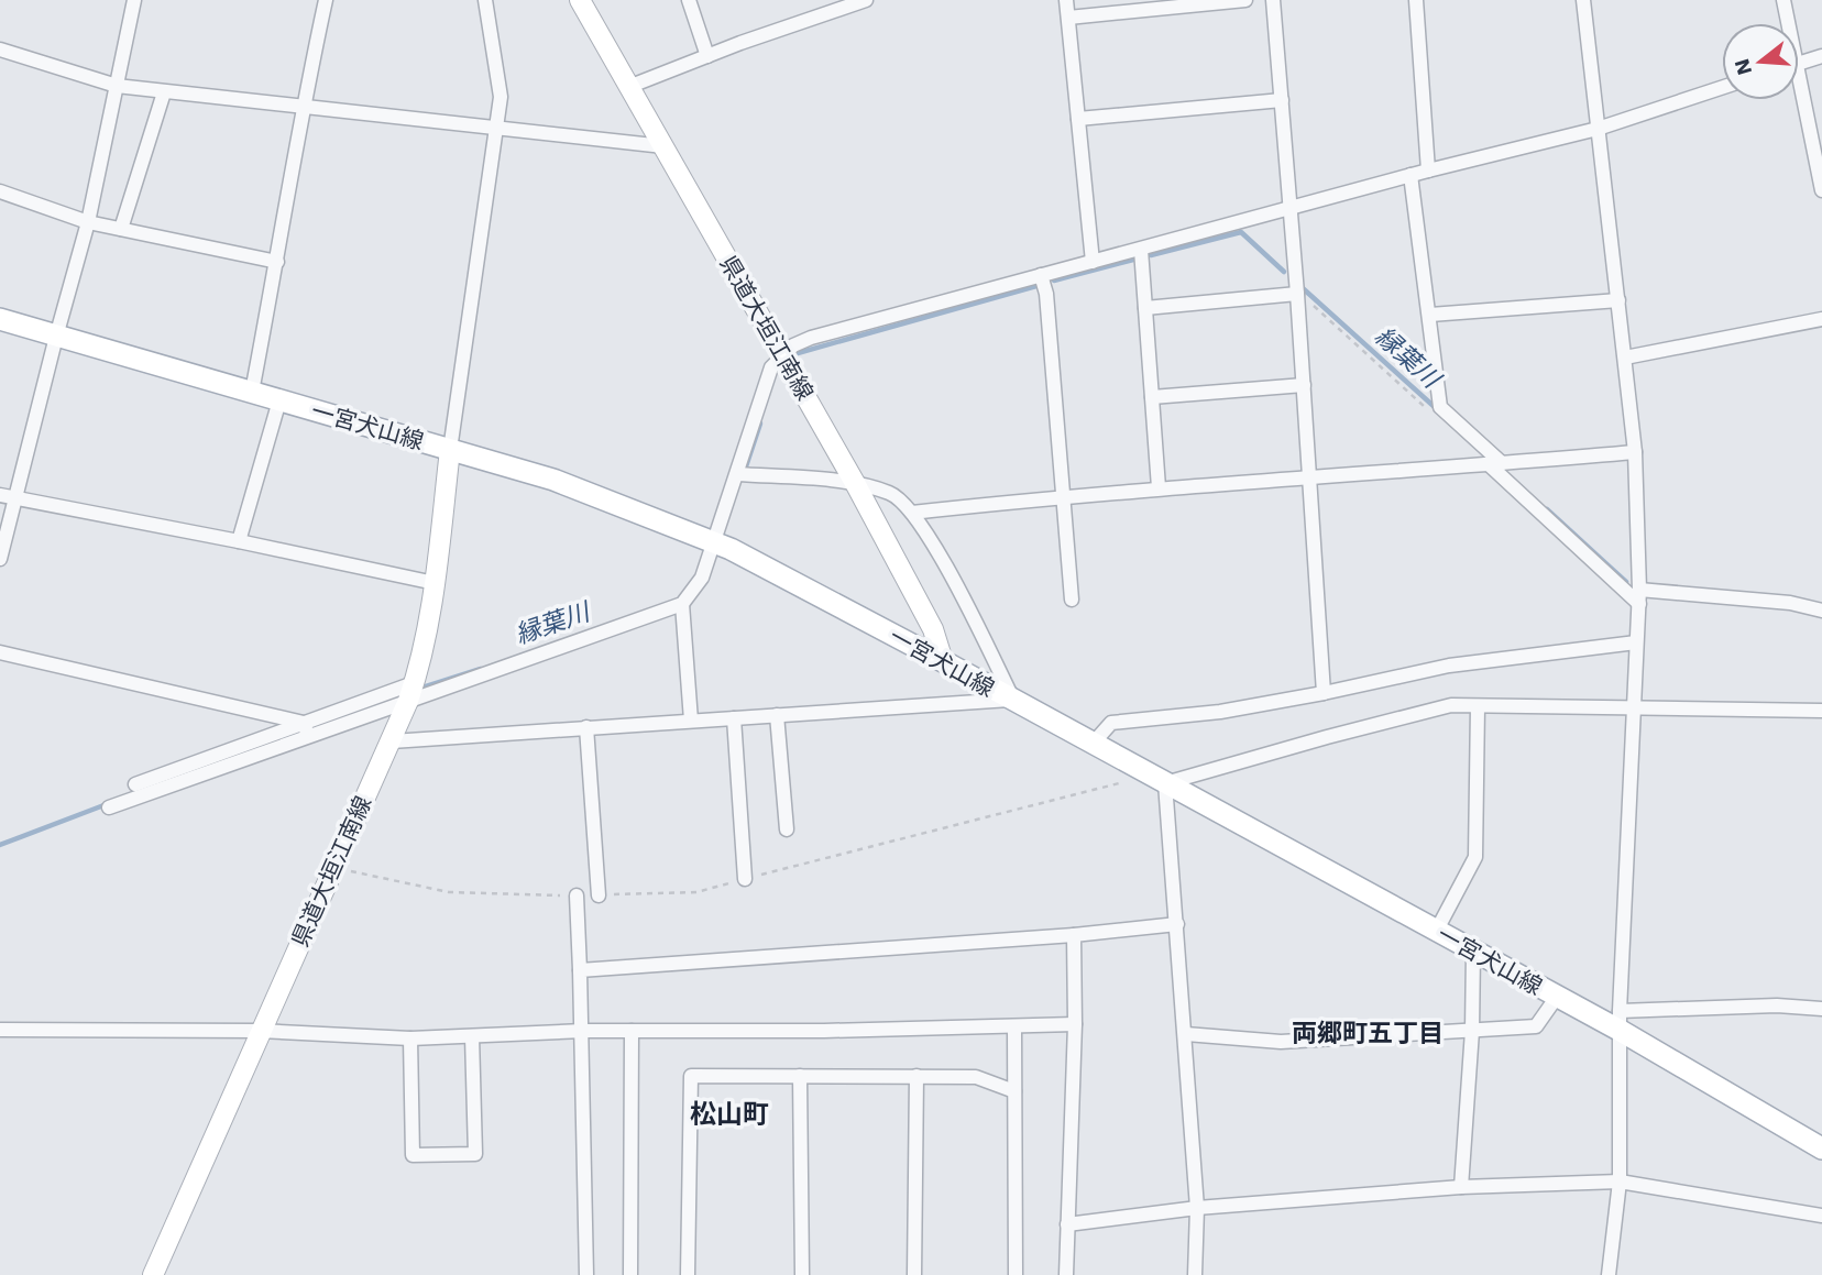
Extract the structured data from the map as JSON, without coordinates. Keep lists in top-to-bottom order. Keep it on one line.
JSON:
{"streets":{"main road":["県道大垣江南線","一宮犬山線"]},"crossings":[["県道大垣江南線","一宮犬山線"]],"districts":["両郷町五丁目","松山町"],"water":["縁葉川"],"north":"left"}
